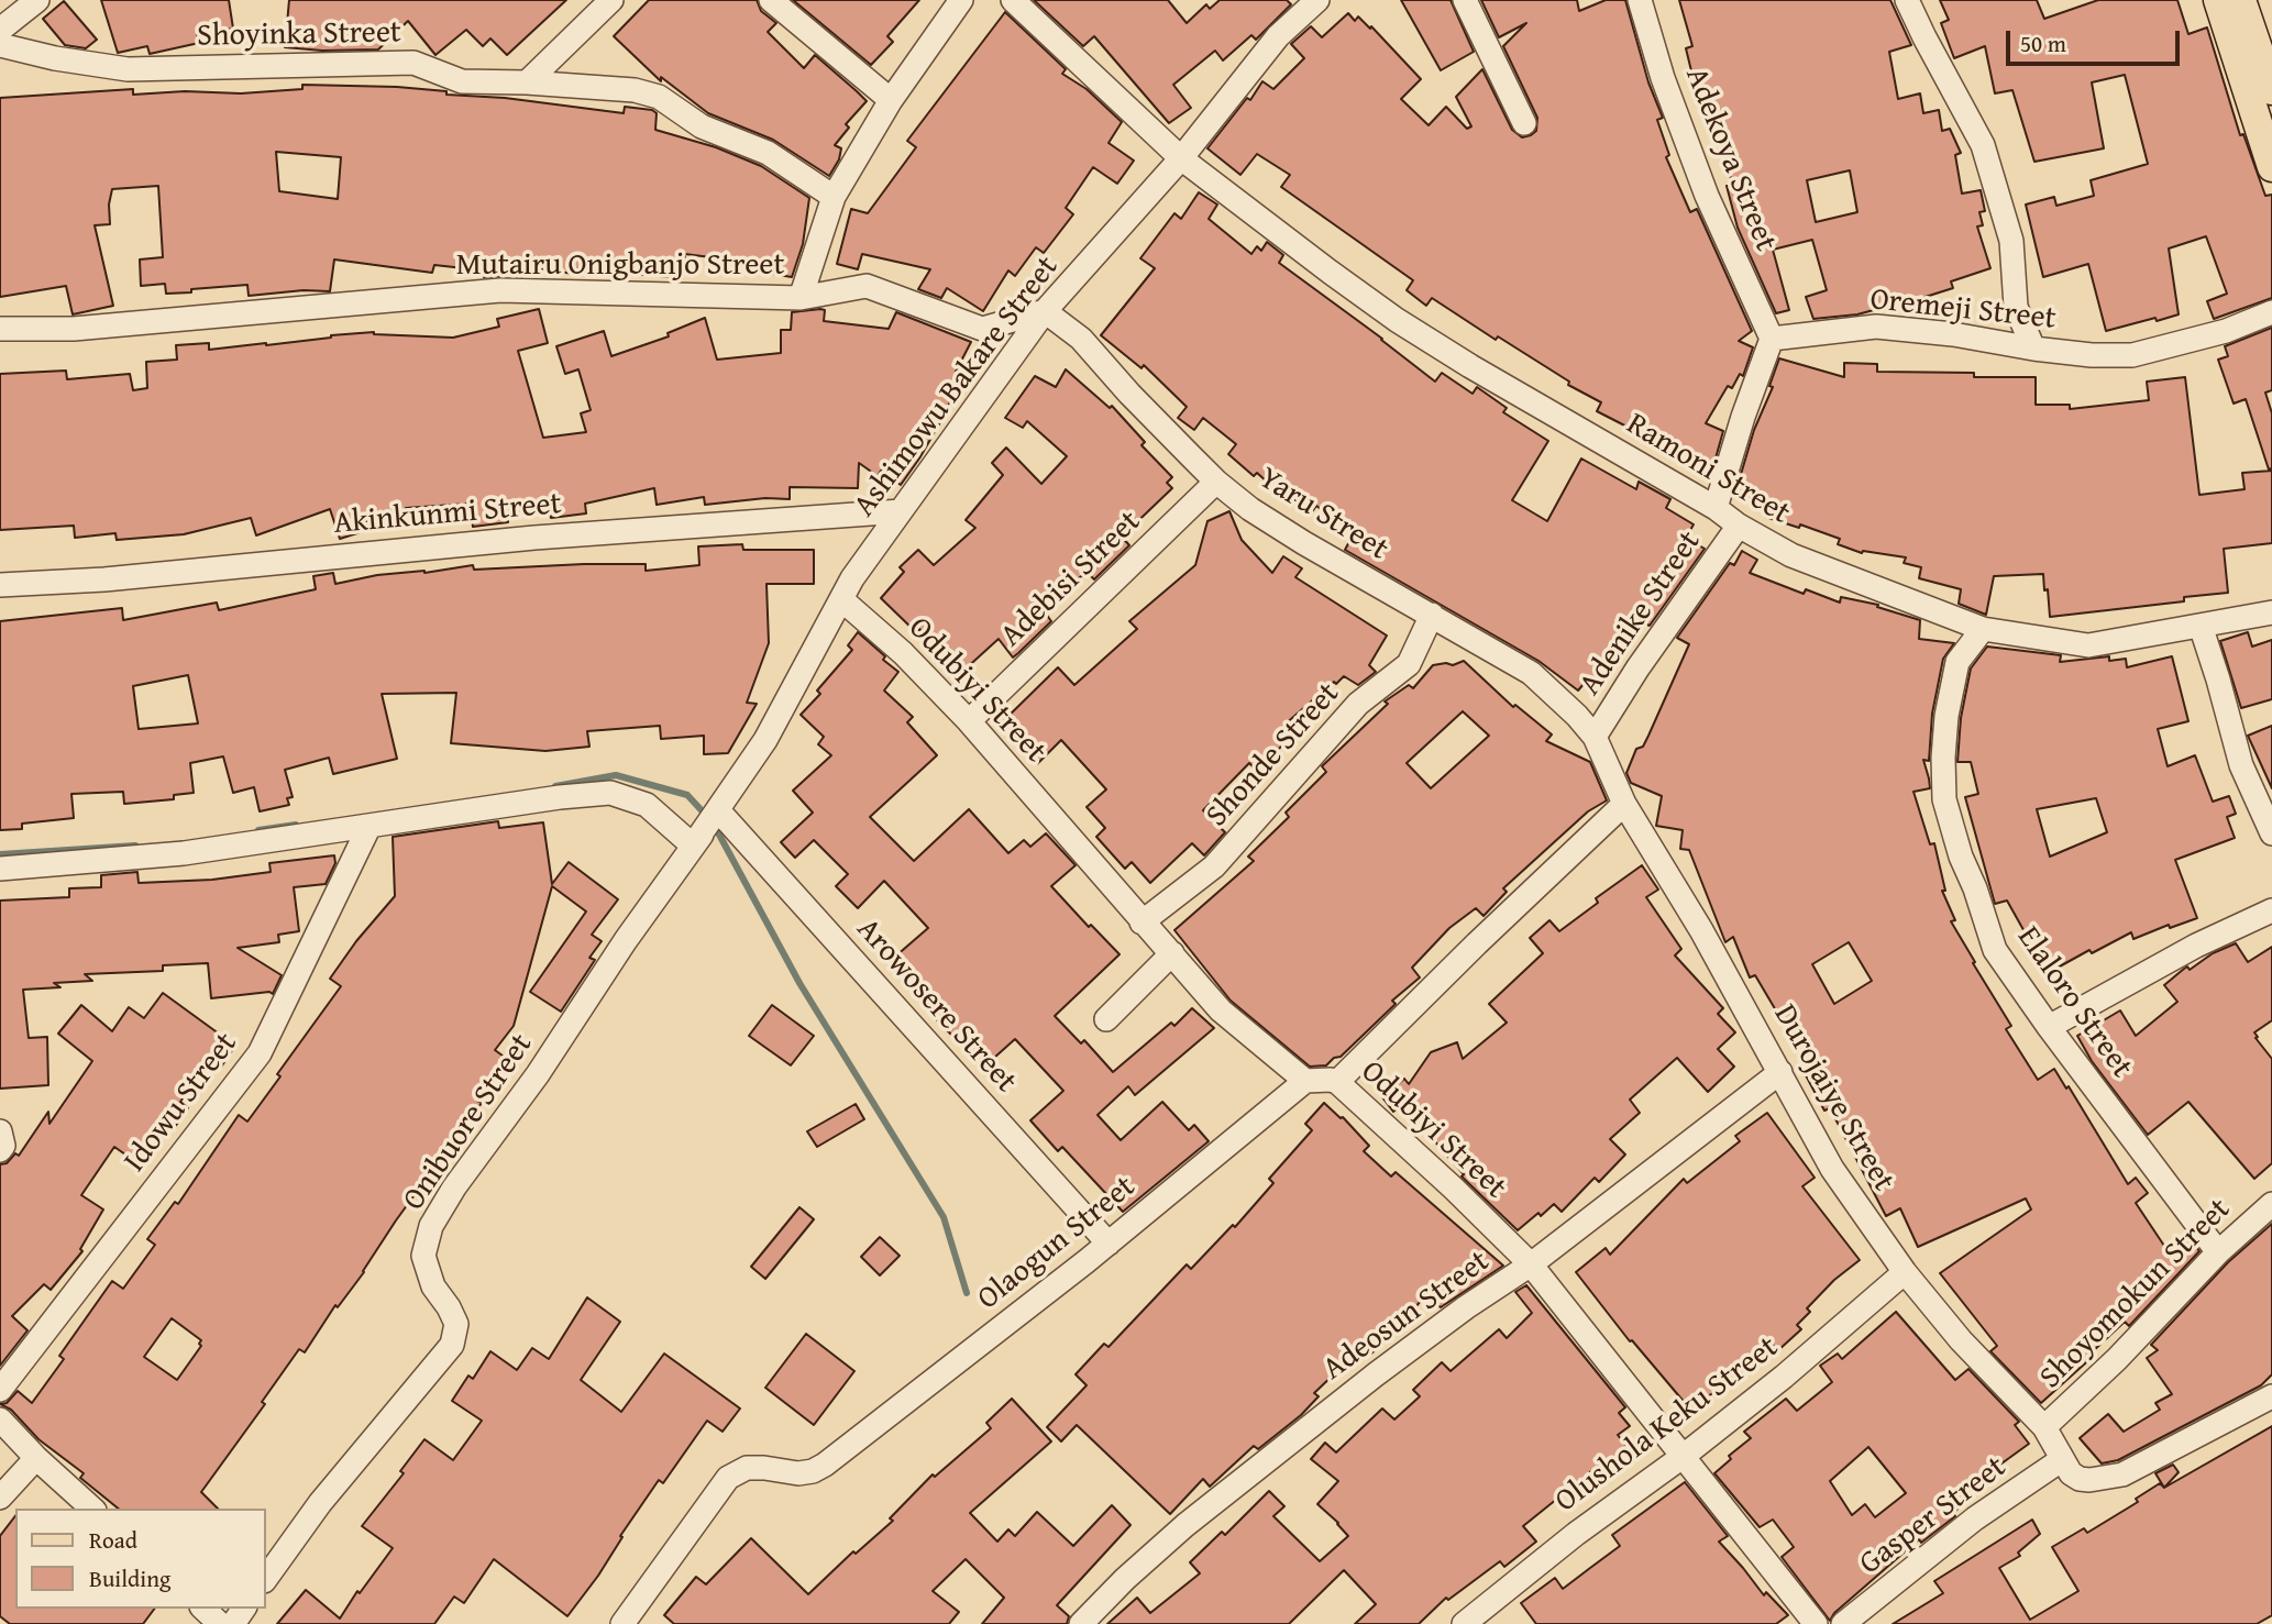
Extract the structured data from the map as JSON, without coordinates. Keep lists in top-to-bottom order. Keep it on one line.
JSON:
{"streets":{"street":["Shoyinka Street","Adekoya Street","Mutairu Onigbanjo Street","Oremeji Street","Ashimowu Bakare Street","Ramoni Street","Akinkunmi Street","Yaru Street","Adebisi Street","Adenike Street","Odubiyi Street","Shonde Street","Elaloro Street","Arowosere Street","Durojaiye Street","Idowu Street","Onibuore Street","Olaogun Street","Shoyomokun Street","Adeosun Street","Olushola Keku Street","Gasper Street"]},"crossings":[["Adekoya Street","Oremeji Street"],["Mutairu Onigbanjo Street","Ashimowu Bakare Street"],["Mutairu Onigbanjo Street","Yaru Street"],["Ashimowu Bakare Street","Ramoni Street"],["Ashimowu Bakare Street","Akinkunmi Street"],["Ashimowu Bakare Street","Yaru Street"],["Ashimowu Bakare Street","Odubiyi Street"],["Ashimowu Bakare Street","Arowosere Street"],["Ashimowu Bakare Street","Onibuore Street"],["Ramoni Street","Adenike Street"],["Ramoni Street","Elaloro Street"],["Yaru Street","Adebisi Street"],["Yaru Street","Adenike Street"],["Yaru Street","Shonde Street"],["Yaru Street","Durojaiye Street"],["Adebisi Street","Odubiyi Street"],["Adenike Street","Durojaiye Street"],["Odubiyi Street","Shonde Street"],["Odubiyi Street","Olaogun Street"],["Odubiyi Street","Adeosun Street"],["Odubiyi Street","Olushola Keku Street"],["Elaloro Street","Shoyomokun Street"],["Arowosere Street","Onibuore Street"],["Arowosere Street","Olaogun Street"],["Durojaiye Street","Shoyomokun Street"],["Durojaiye Street","Adeosun Street"],["Durojaiye Street","Olushola Keku Street"],["Durojaiye Street","Gasper Street"]],"legend":["Road","Building"],"scale_bar":"50 m"}
